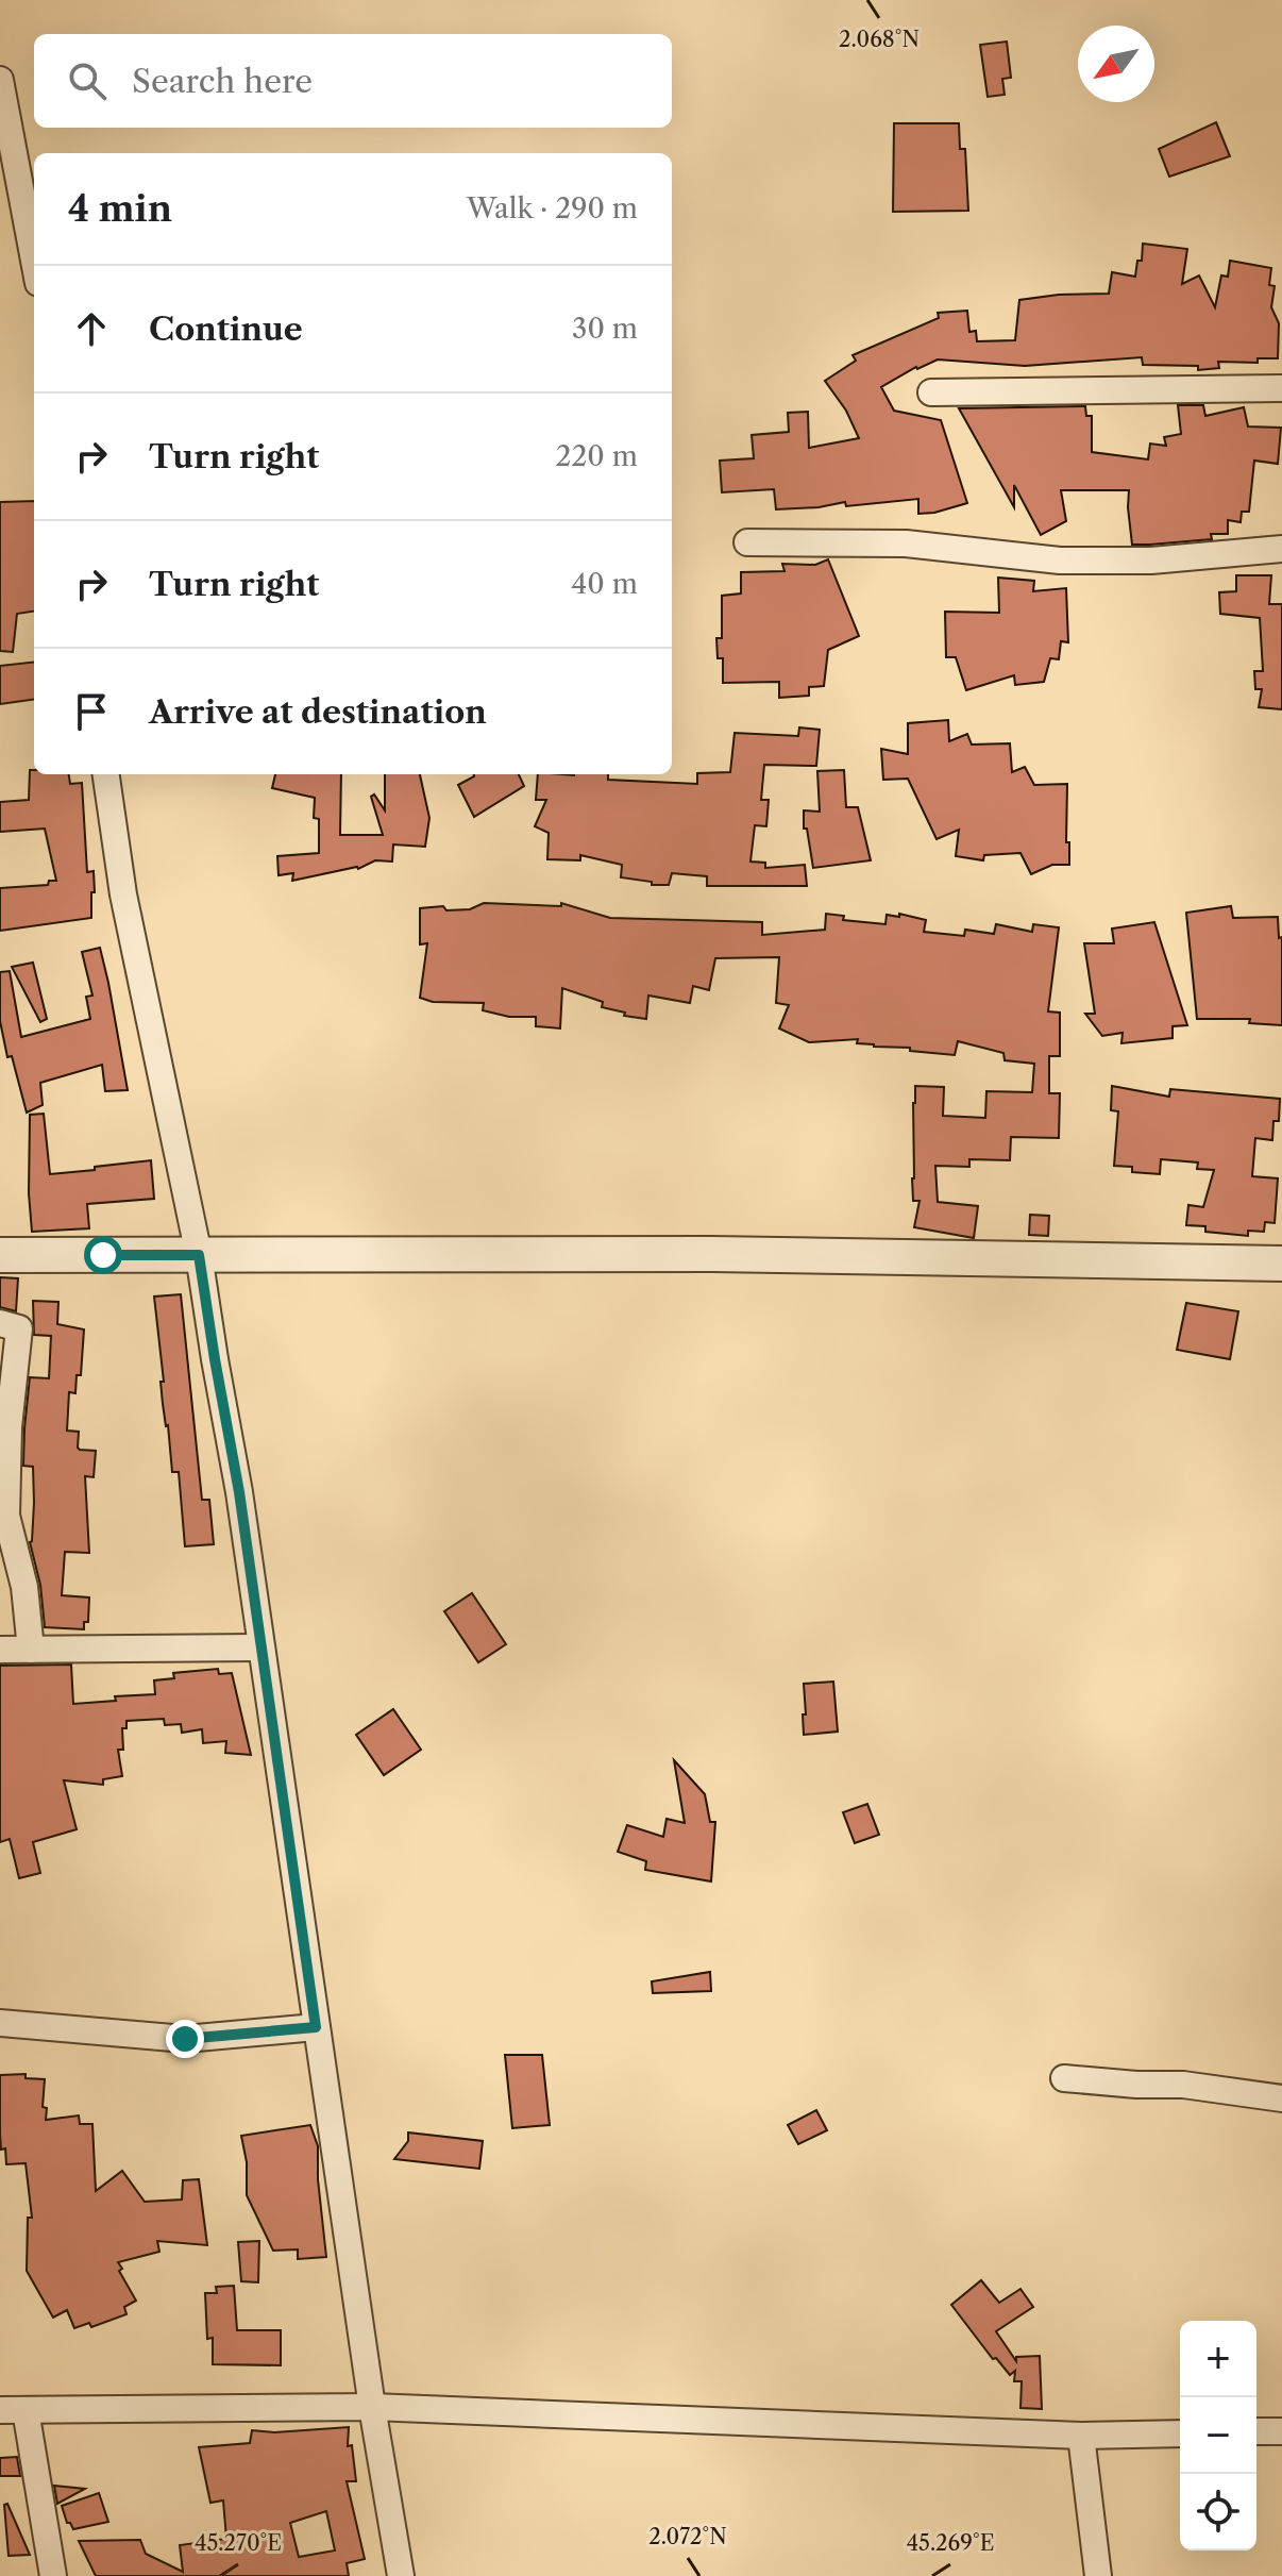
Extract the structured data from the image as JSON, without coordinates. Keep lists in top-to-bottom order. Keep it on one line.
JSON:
{"north":"bottom left","page":{"search":"Search here","heading":["4 min","Walk · 290 m"],"list":[["Continue","30 m"],["Turn right","220 m"],["Turn right","40 m"],"Arrive at destination"],"map_buttons":["+","−"]},"coordinates":["2.068°N","2.072°N","45.270°E","45.269°E"]}
